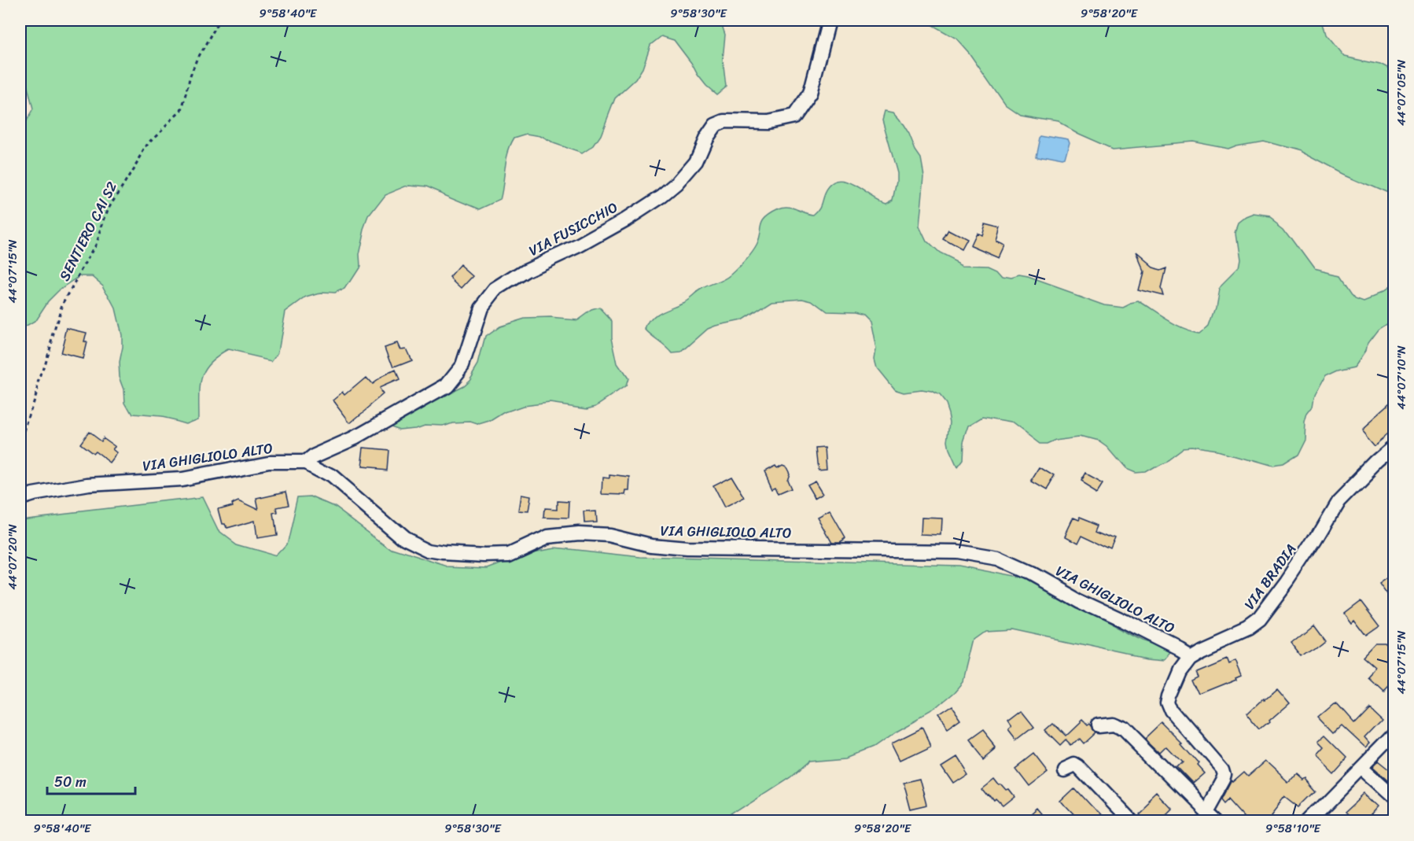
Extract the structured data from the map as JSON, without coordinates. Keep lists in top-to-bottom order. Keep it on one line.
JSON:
{"streets":{"street":["VIA FUSICCHIO","VIA GHIGLIOLO ALTO","VIA BRADIA"],"path":["SENTIERO CAI S2"]},"crossings":[["VIA FUSICCHIO","VIA GHIGLIOLO ALTO"],["VIA GHIGLIOLO ALTO","VIA BRADIA"]],"scale_bar":"50 m","coordinates":["9°58'40\"E","9°58'30\"E","9°58'20\"E","44°07'05\"N","44°07'15\"N","44°07'10\"N","44°07'20\"N","9°58'10\"E"]}
